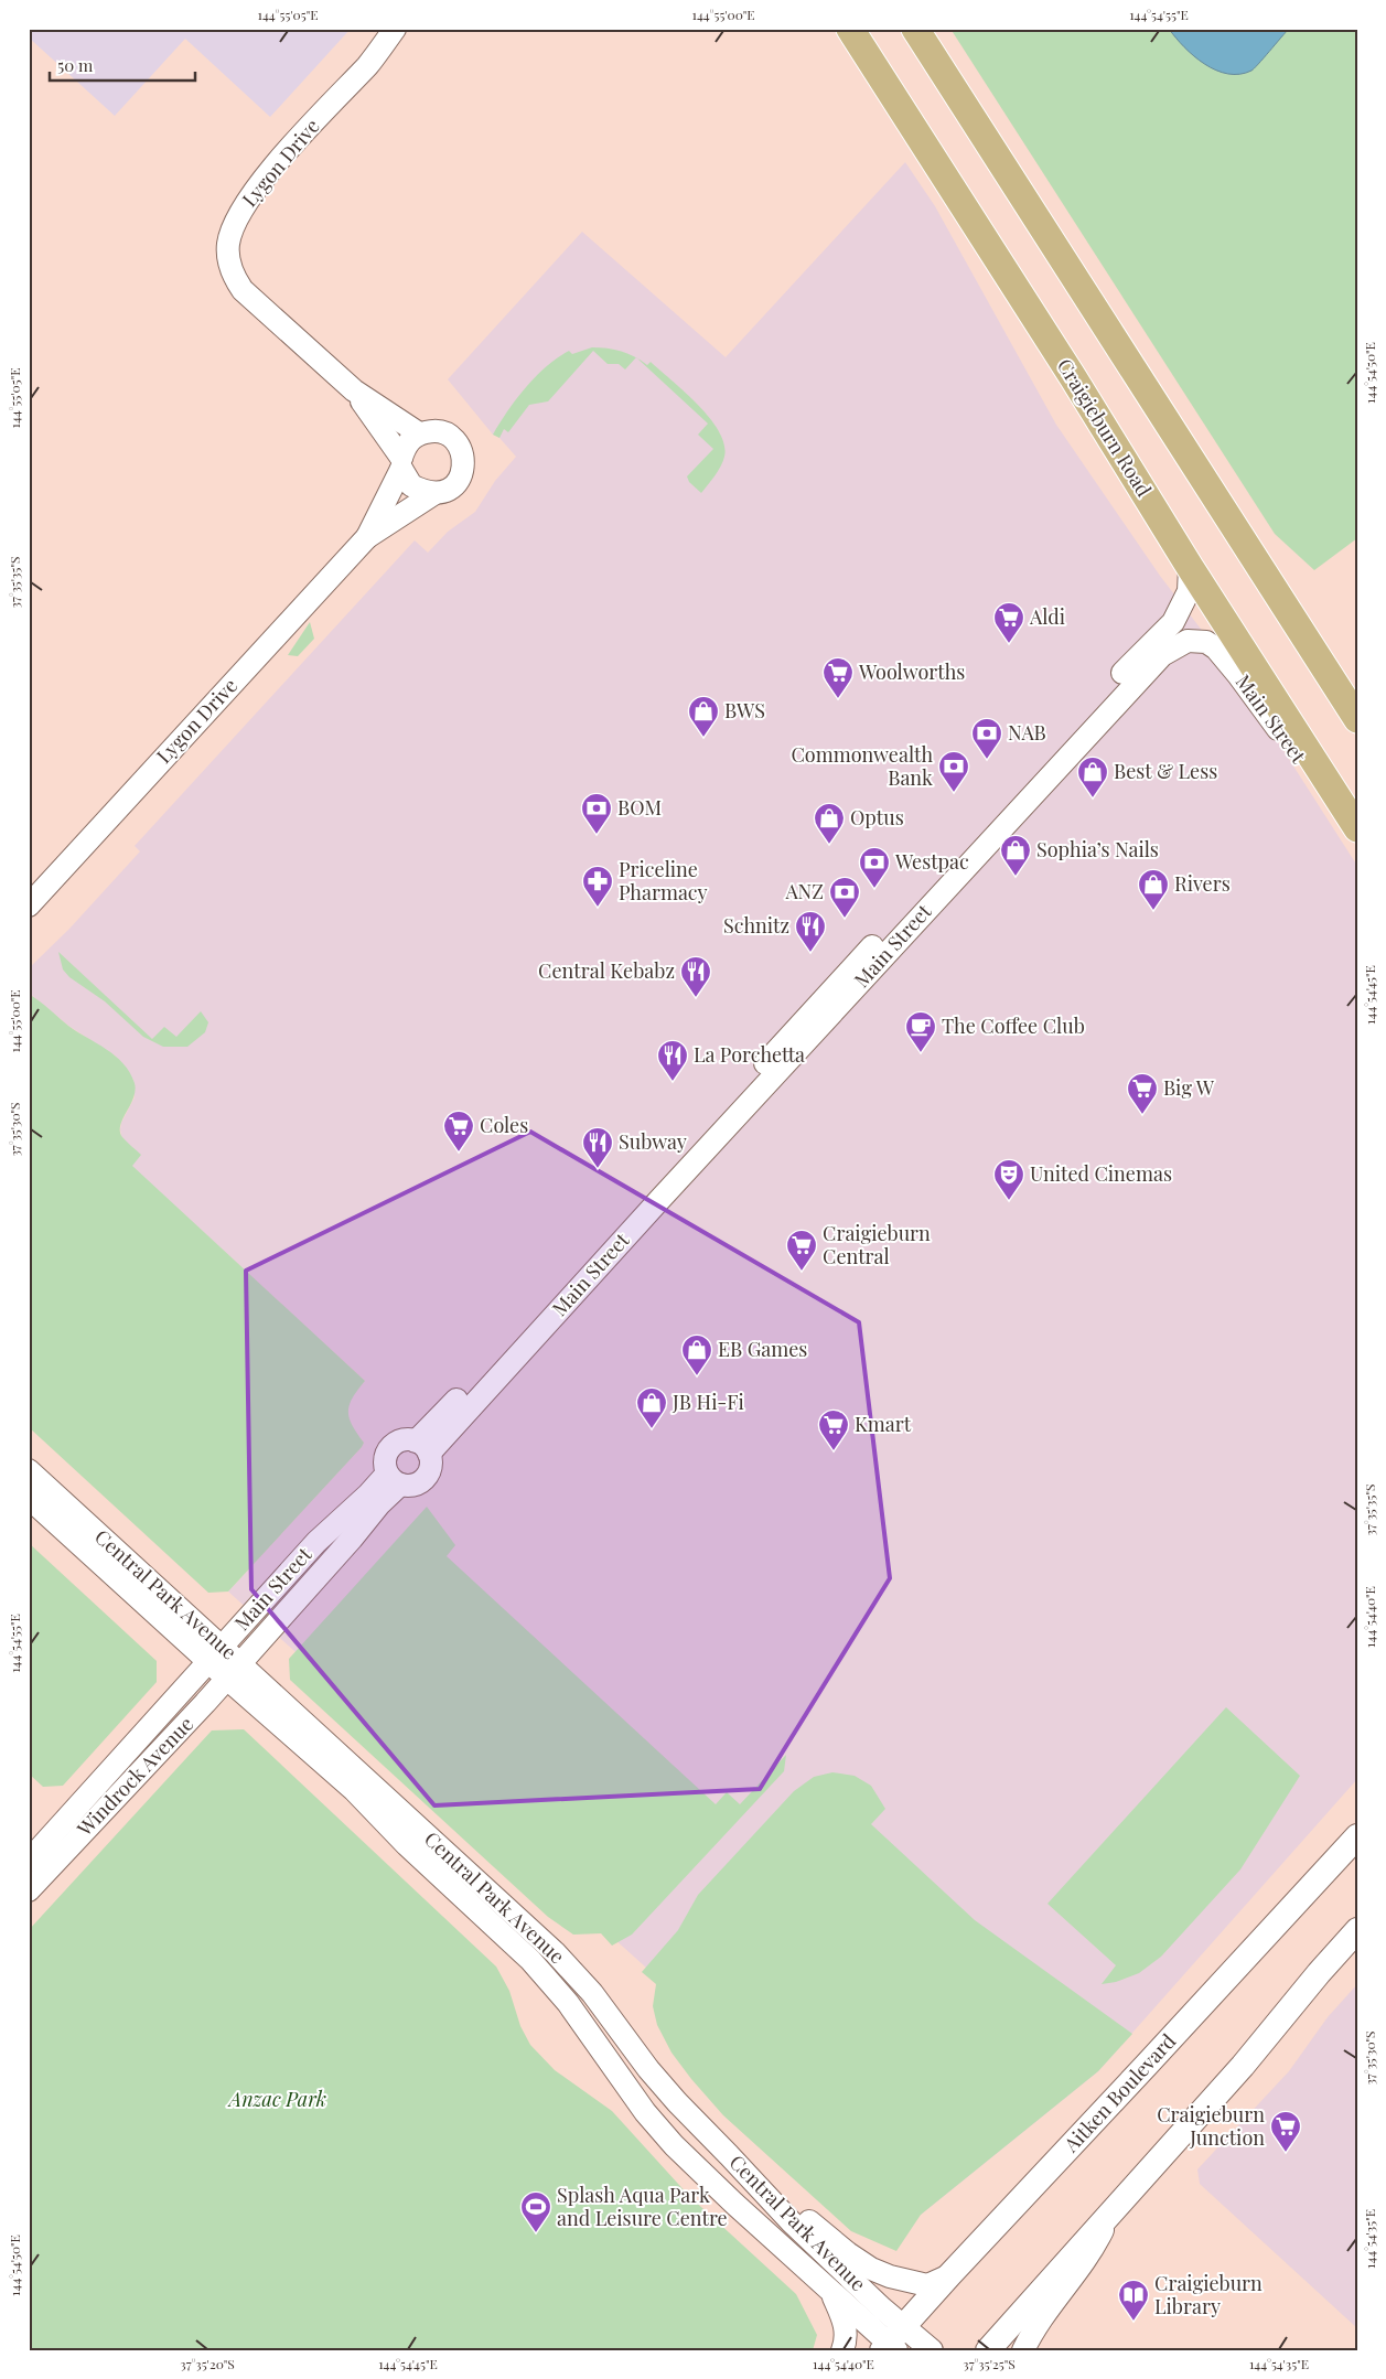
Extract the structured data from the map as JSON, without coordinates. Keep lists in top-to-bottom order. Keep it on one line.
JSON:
{"streets":{"main road":["Craigieburn Road","Aitken Boulevard"],"street":["Lygon Drive","Main Street","Central Park Avenue","Windrock Avenue"]},"crossings":[["Craigieburn Road","Main Street"],["Main Street","Central Park Avenue"],["Main Street","Windrock Avenue"],["Central Park Avenue","Windrock Avenue"],["Central Park Avenue","Aitken Boulevard"]],"parks":["Anzac Park"],"places":{"supermarket":["Aldi","Woolworths","Big W","Coles","Craigieburn Central","Kmart","Craigieburn Junction"],"shop":["BWS","Best & Less","Optus","Sophia’s Nails","Rivers","EB Games","JB Hi-Fi"],"bank":["NAB","Commonwealth Bank","BOM","Westpac","ANZ"],"pharmacy":["Priceline Pharmacy"],"restaurant":["Schnitz","Central Kebabz","La Porchetta","Subway"],"cafe":["The Coffee Club"],"theatre":["United Cinemas"],"sports":["Splash Aqua Park and Leisure Centre"],"library":["Craigieburn Library"]},"scale_bar":"50 m","coordinates":["144°55'05\"E","144°55'00\"E","144°54'55\"E","144°54'50\"E","37°35'35\"S","144°54'45\"E","37°35'30\"S","144°54'40\"E","144°54'35\"E","37°35'20\"S","37°35'25\"S"]}
